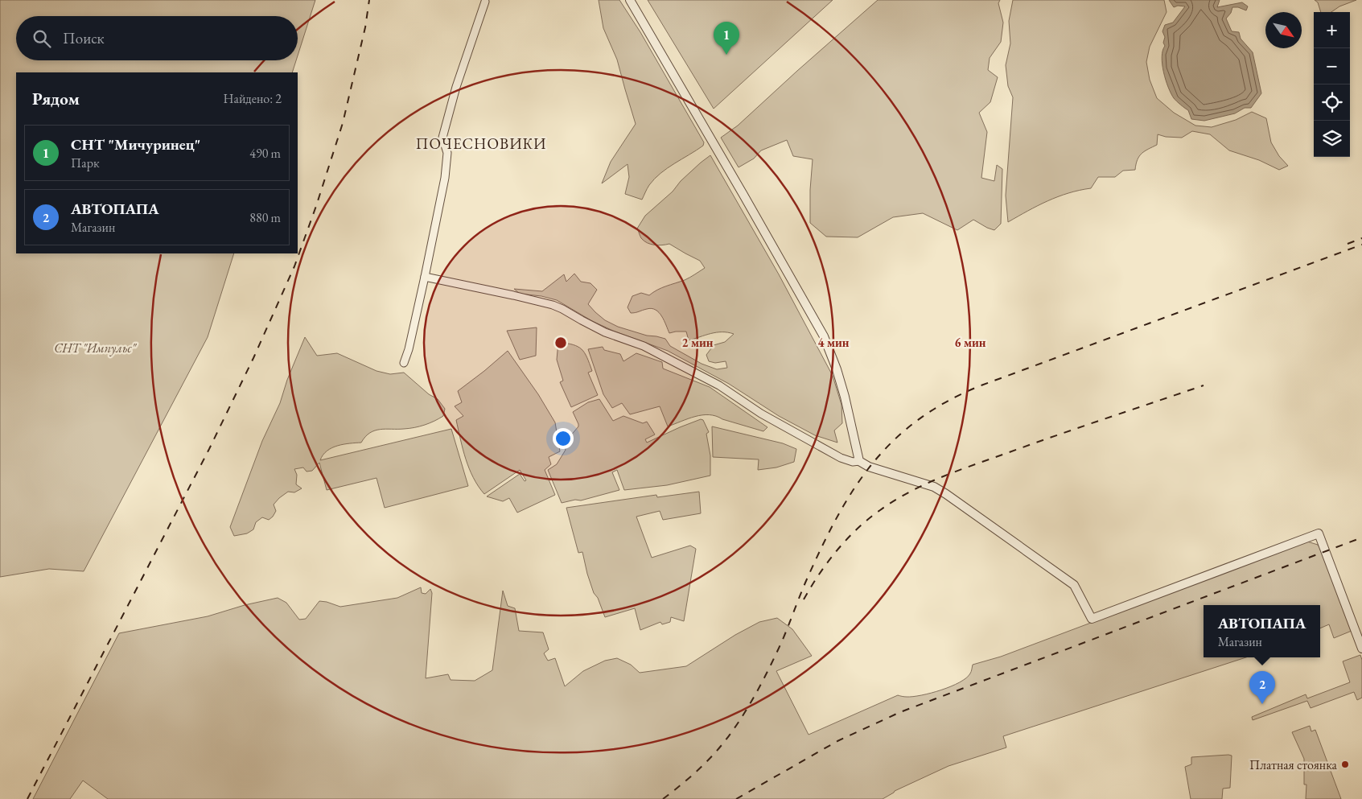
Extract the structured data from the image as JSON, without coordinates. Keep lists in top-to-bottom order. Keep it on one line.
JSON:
{"districts":["ПОЧЕСНОВИКИ"],"parks":["СНТ \"Импульс\""],"places":["Платная стоянка"],"north":"bottom right","page":{"map_buttons":["+","−"],"search":"Поиск","pins":["1","2"],"heading":["Рядом","Найдено: 2"],"list":[{"mark":"1","name":"СНТ \"Мичуринец\"","note":"Парк","value":"490 m"},{"mark":"2","name":"АВТОПАПА","note":"Магазин","value":"880 m"}],"popup":["АВТОПАПА","Магазин"]},"rings":["2 мин","4 мин","6 мин"]}
